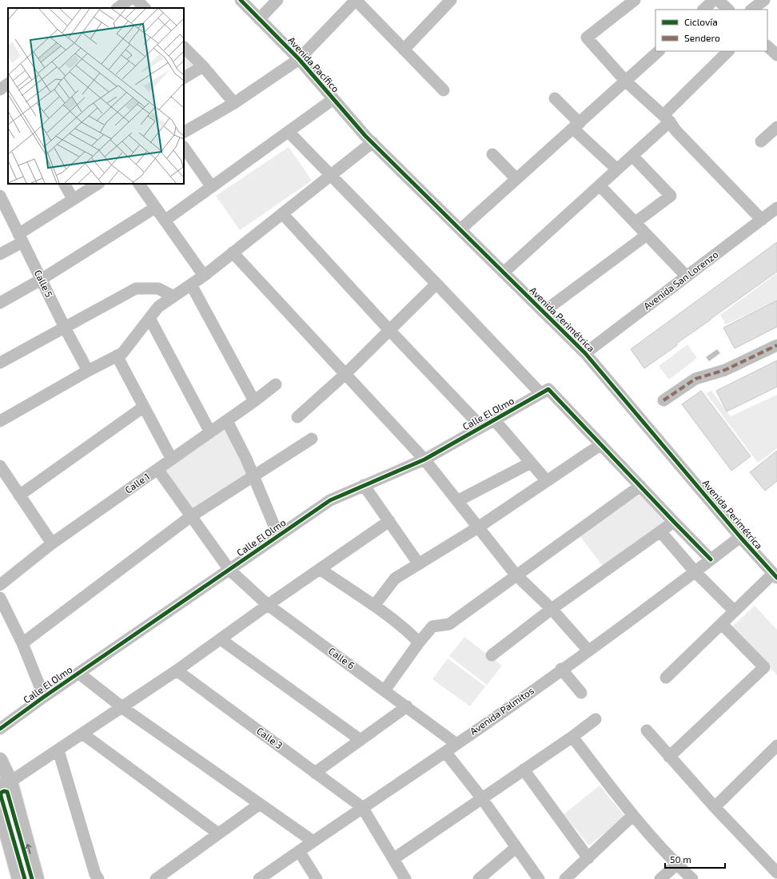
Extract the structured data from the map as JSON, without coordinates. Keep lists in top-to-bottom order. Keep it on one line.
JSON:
{"streets":{"street":["Avenida Pacífico","Avenida San Lorenzo","Calle 5","Avenida Perimétrica","Calle El Olmo","Calle 1","Calle 6","Avenida Palmitos","Calle 3"]},"crossings":[["Avenida Pacífico","Avenida Perimétrica"],["Avenida San Lorenzo","Avenida Perimétrica"],["Avenida Perimétrica","Avenida Palmitos"],["Calle El Olmo","Calle 6"],["Calle 1","Calle 6"],["Calle 6","Avenida Palmitos"],["Avenida Palmitos","Calle 3"]],"legend":["Ciclovía","Sendero"],"scale_bar":"50 m"}
